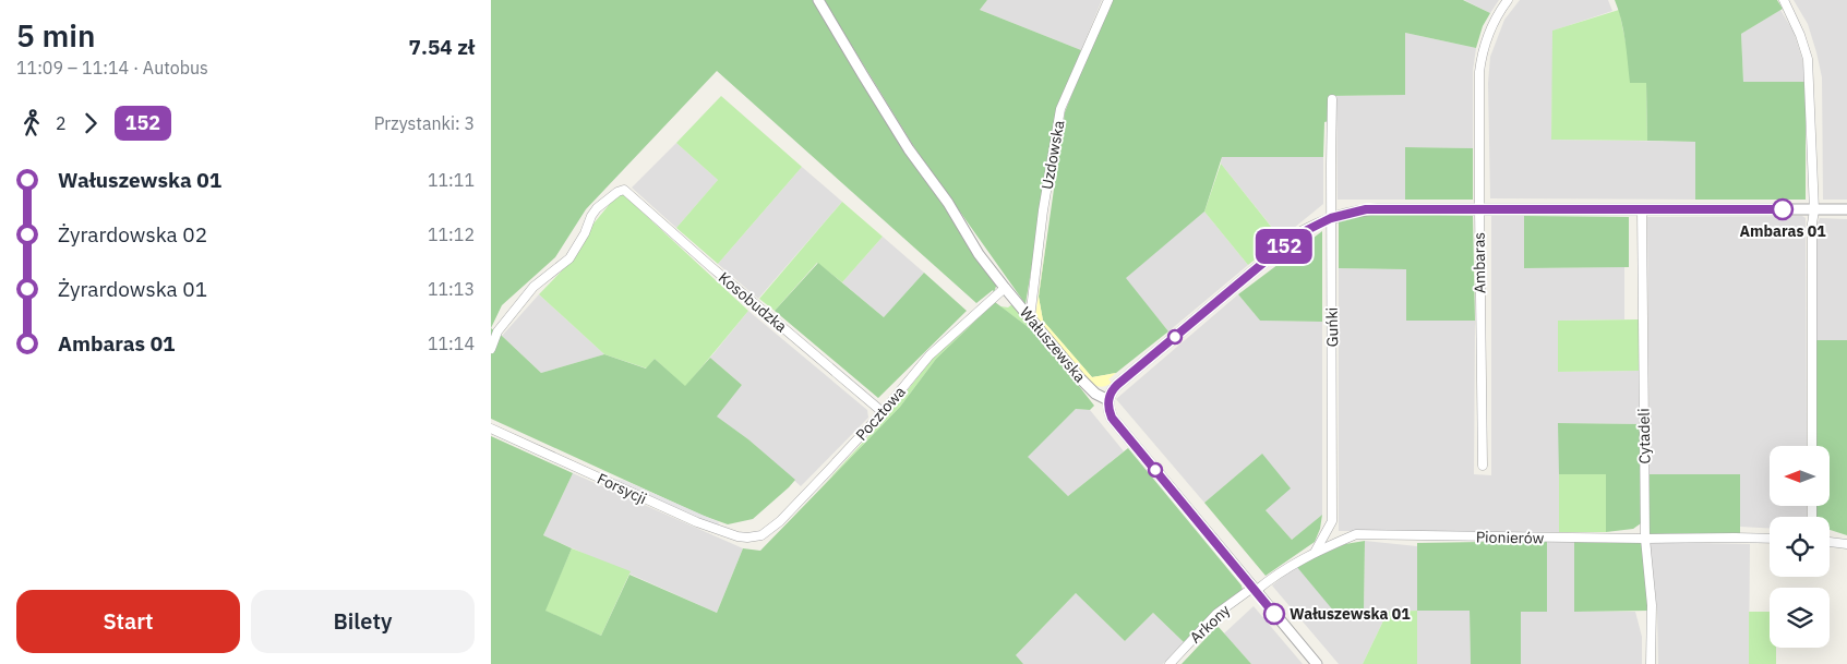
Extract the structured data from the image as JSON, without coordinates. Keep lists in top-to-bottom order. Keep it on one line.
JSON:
{"streets":{"street":["Uzdowska","Ambaras","Kosobudzka","Guńki","Wałuszewska","Pocztowa","Cytadeli","Forsycji","Pionierów","Arkony"]},"crossings":[["Uzdowska","Wałuszewska"],["Kosobudzka","Pocztowa"],["Guńki","Pionierów"],["Wałuszewska","Pocztowa"],["Pocztowa","Forsycji"],["Cytadeli","Pionierów"],["Pionierów","Arkony"]],"places":["Ambaras 01","Wałuszewska 01"],"lines":["bus line 152"],"north":"left","page":{"heading":["5 min","11:09 – 11:14 · Autobus","7.54 zł"],"on_map":"152","legs":["2","152","Przystanki: 3"],"list":[{"name":"Wałuszewska 01","value":"11:11"},{"name":"Żyrardowska 02","value":"11:12"},{"name":"Żyrardowska 01","value":"11:13"},{"name":"Ambaras 01","value":"11:14"}],"buttons":["Start","Bilety"]}}
